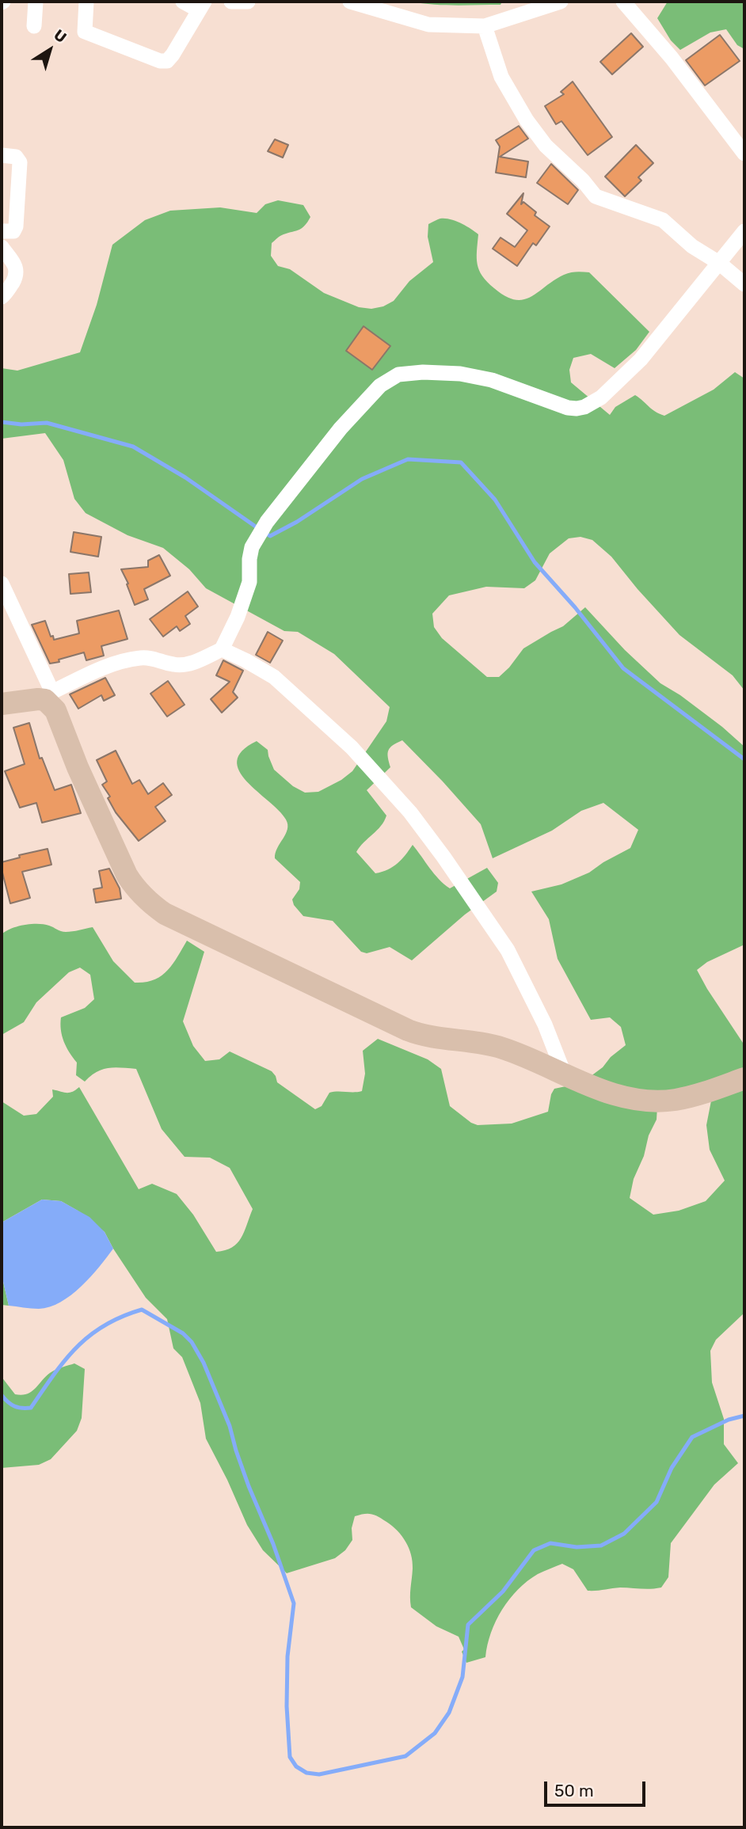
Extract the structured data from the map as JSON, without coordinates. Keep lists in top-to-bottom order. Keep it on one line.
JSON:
{"scale_bar":"50 m","north":"top right"}
